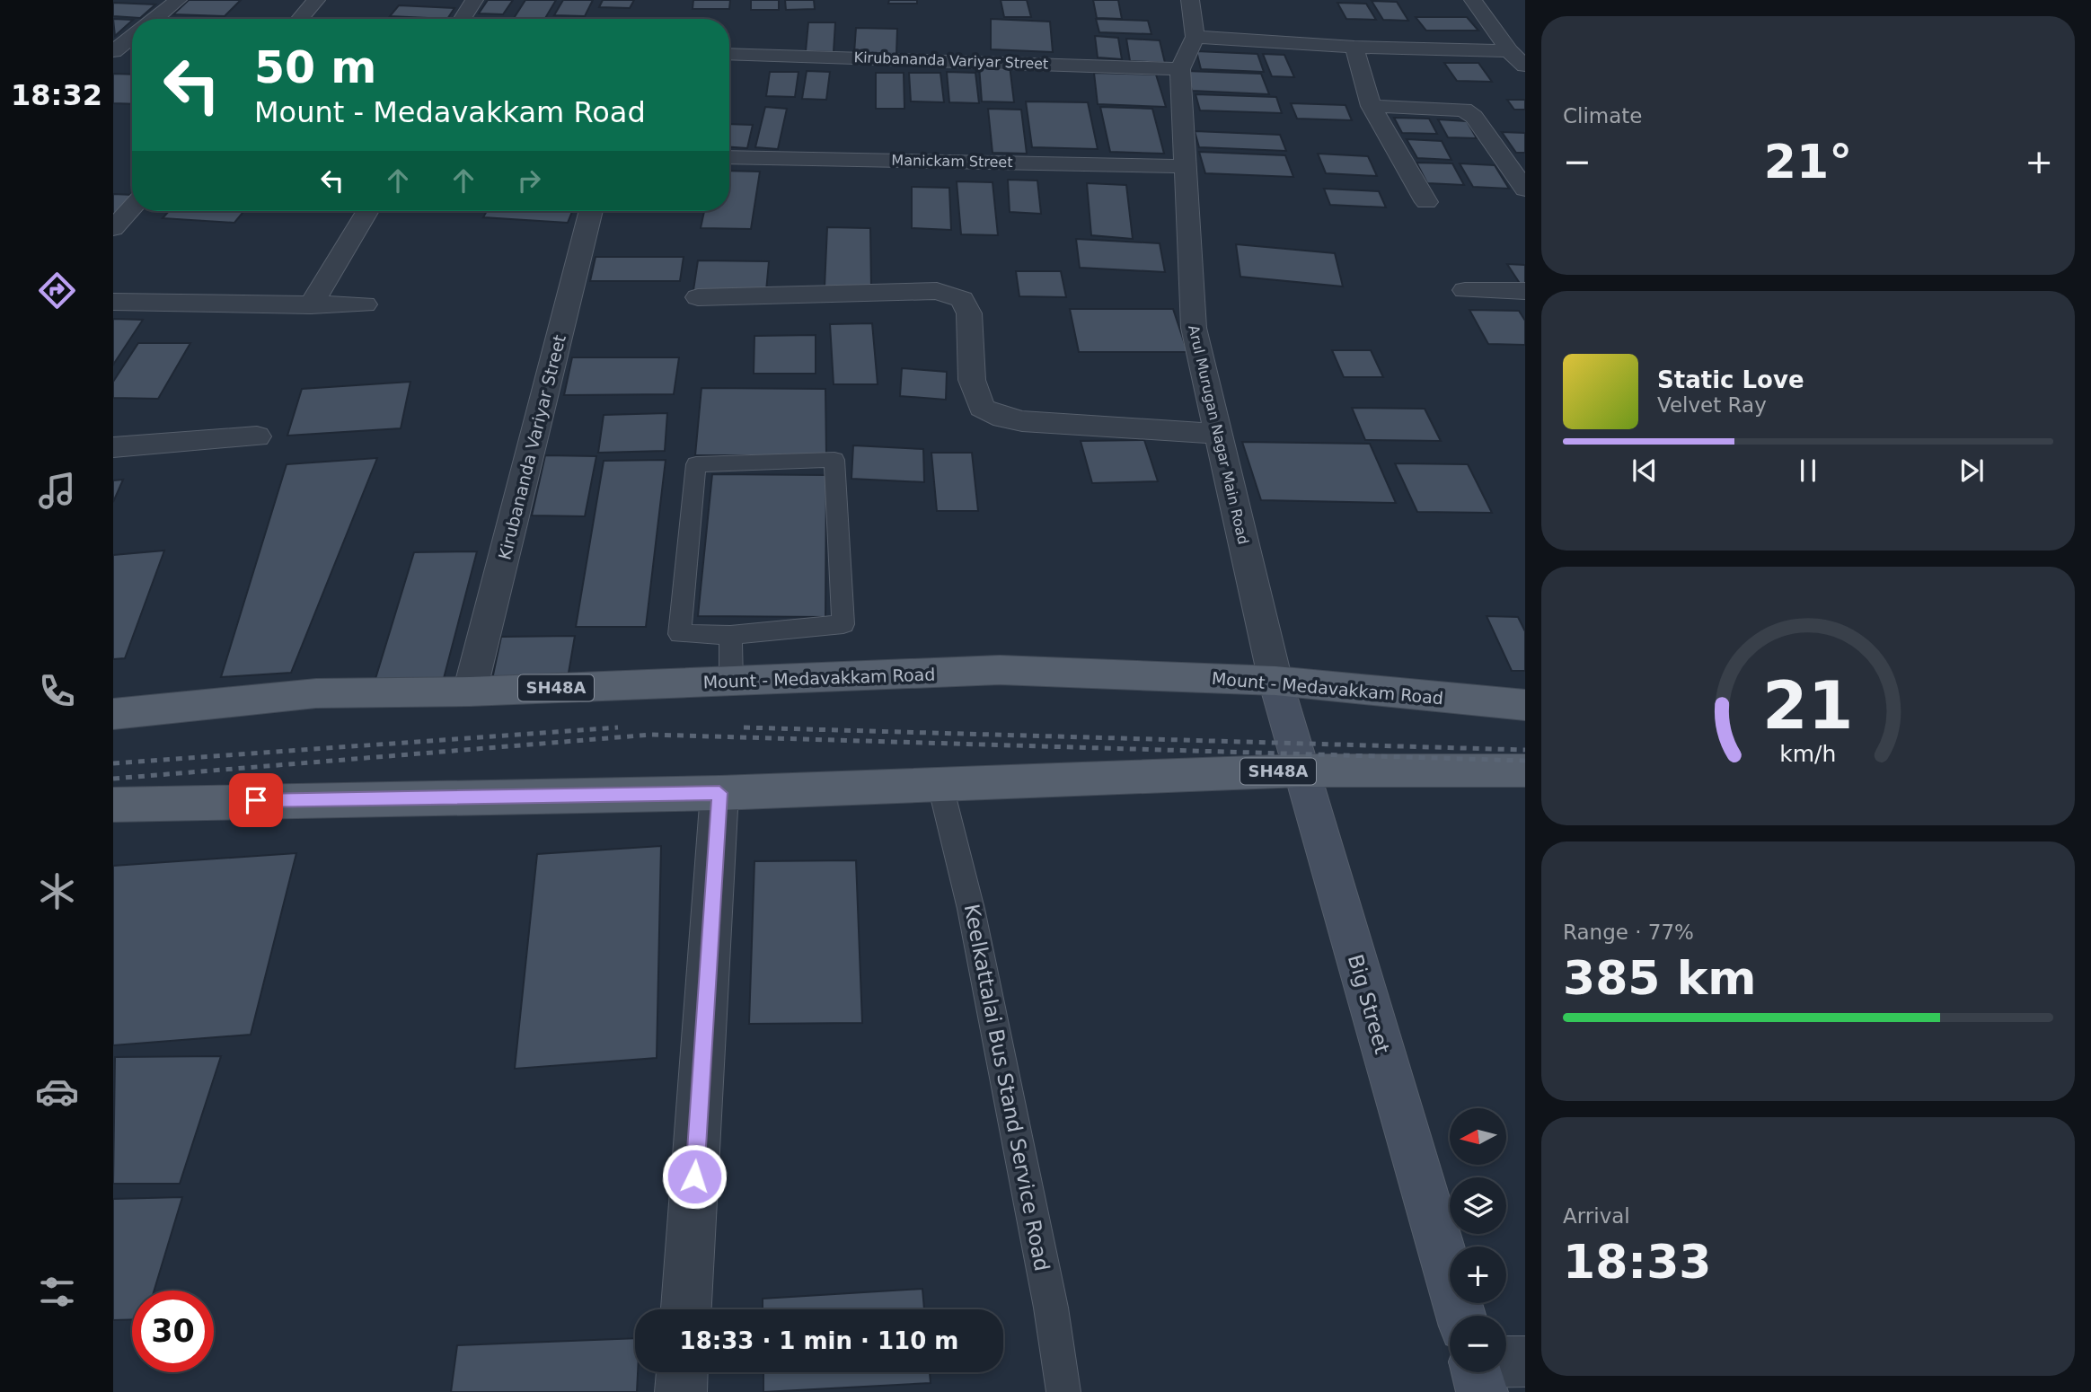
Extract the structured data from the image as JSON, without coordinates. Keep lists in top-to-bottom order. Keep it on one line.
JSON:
{"streets":{"main road":["Mount - Medavakkam Road","SH48A"],"street":["Kirubananda Variyar Street","Manickam Street","Arul Murugan Nagar Main Road","Big Street"],"lane":["Keelkattalai Bus Stand Service Road"]},"crossings":[["Kirubananda Variyar Street","Arul Murugan Nagar Main Road"],["Kirubananda Variyar Street","Mount - Medavakkam Road"],["Manickam Street","Arul Murugan Nagar Main Road"],["Arul Murugan Nagar Main Road","Mount - Medavakkam Road"],["Arul Murugan Nagar Main Road","Big Street"],["Mount - Medavakkam Road","Big Street"],["SH48A","Big Street"],["SH48A","Keelkattalai Bus Stand Service Road"]],"north":"left","page":{"tabs":"18:32","tile":["Climate",["Range · 77%","385 km"],["Arrival","18:33"]],"turn":["50 m","Mount - Medavakkam Road"],"heat":["−","21°","+"],"song":["Static Love","Velvet Ray"],"map_buttons":["+","−"],"limit":"30","trip":"18:33 · 1 min · 110 m","gauge":["21","km/h"]}}
